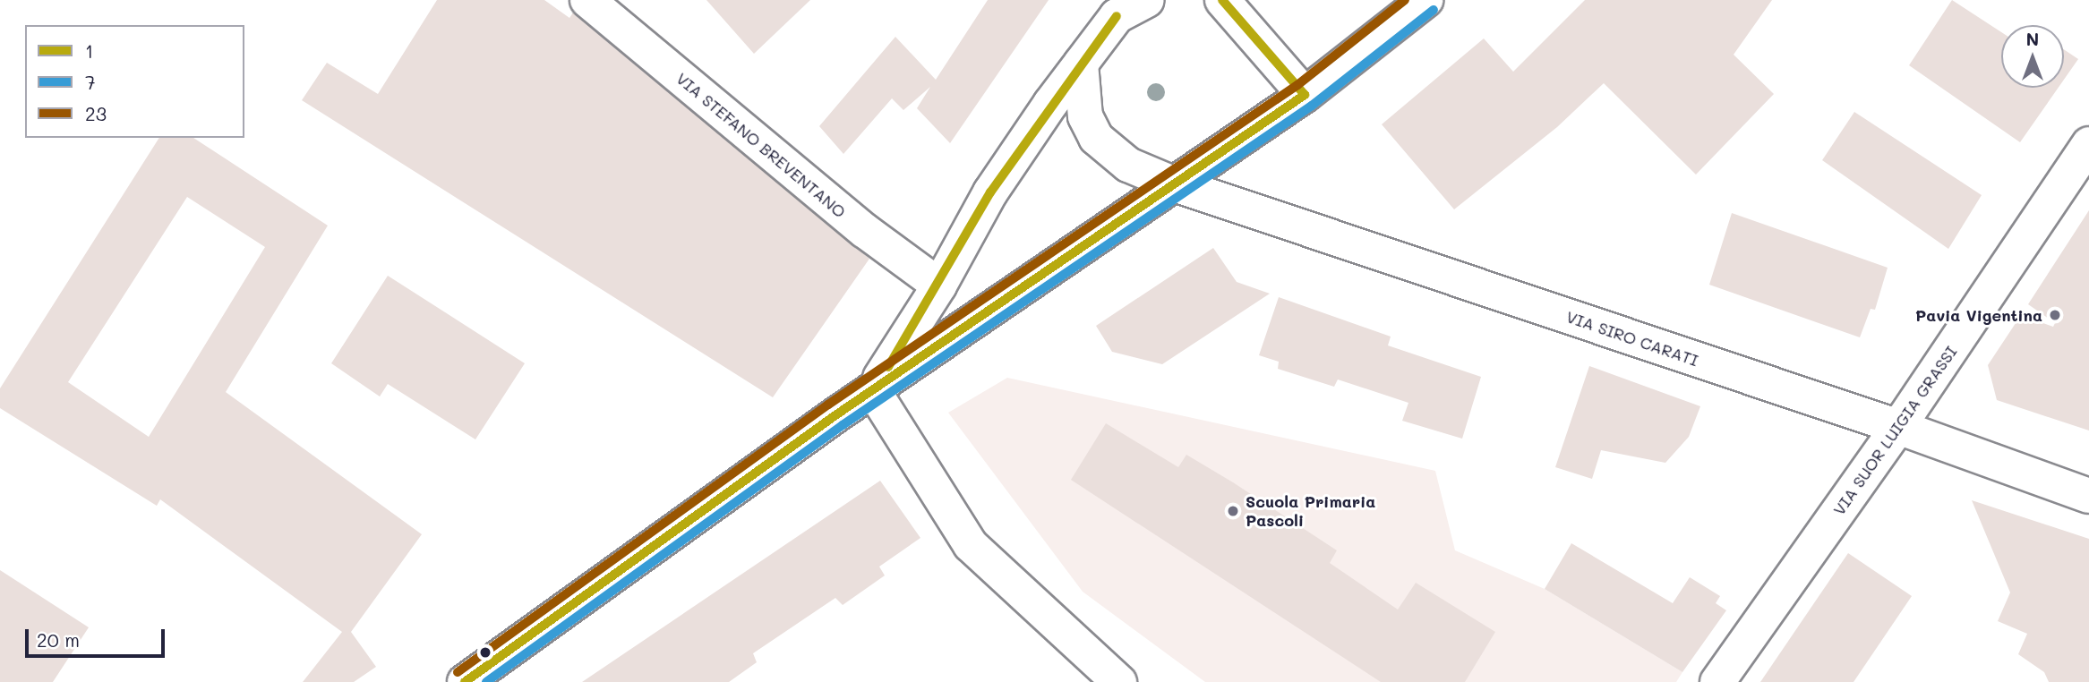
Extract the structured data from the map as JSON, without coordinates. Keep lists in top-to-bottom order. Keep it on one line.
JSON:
{"streets":{"street":["VIA STEFANO BREVENTANO","VIA SIRO CARATI","VIA SUOR LUIGIA GRASSI"]},"crossings":[["VIA SIRO CARATI","VIA SUOR LUIGIA GRASSI"]],"places":["Pavia Vigentina","Scuola Primaria Pascoli"],"lines":["transit line 1","transit line 23","transit line 7"],"legend":["1","7","23"],"scale_bar":"20 m","north":"top"}
